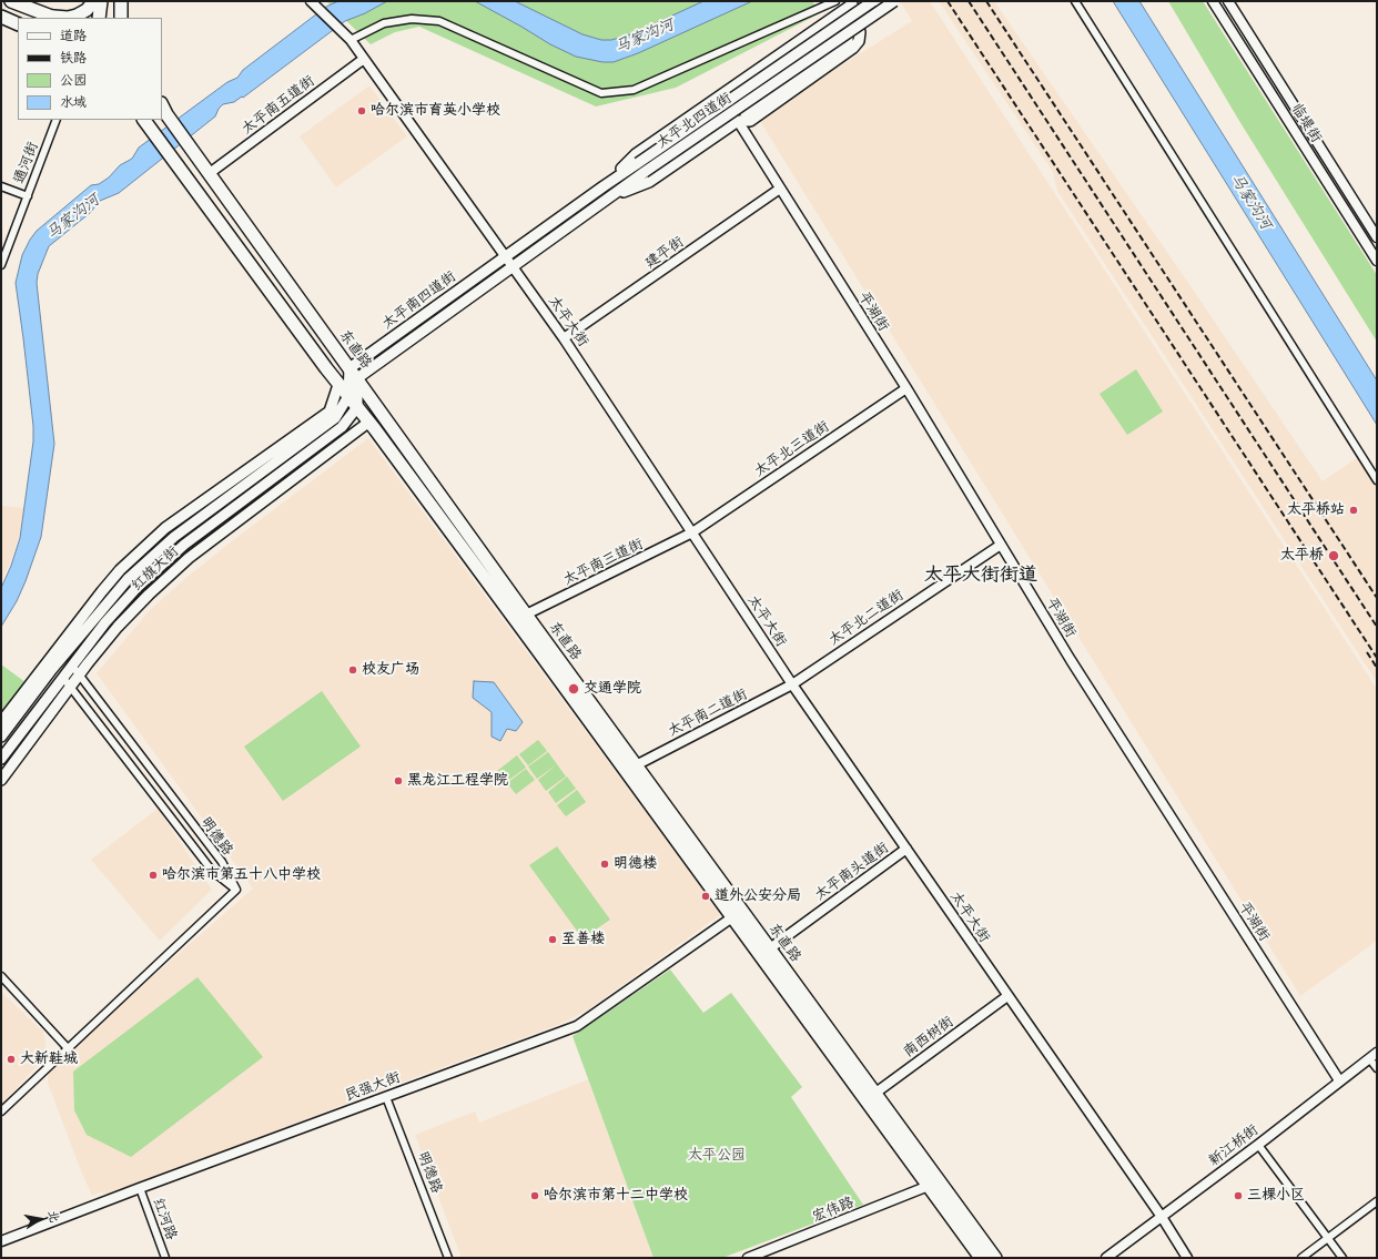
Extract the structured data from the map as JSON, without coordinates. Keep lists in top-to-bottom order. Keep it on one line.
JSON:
{"streets":{"highway":["东直路"],"main road":["太平北四道街","太平南四道街","红旗大街"],"street":["太平南五道街","临堤街","通河街","建平街","平湖街","太平大街","太平北三道街","太平南三道街","太平北二道街","太平南二道街","明德路","太平南头道街","南西树街","民强大街","新江桥街","宏伟路","红河路"]},"crossings":[["太平南五道街","太平大街"],["太平南五道街","东直路"],["太平北四道街","太平南四道街"],["太平北四道街","太平大街"],["建平街","平湖街"],["建平街","太平大街"],["太平南四道街","太平大街"],["太平南四道街","东直路"],["平湖街","太平北三道街"],["平湖街","太平北二道街"],["平湖街","新江桥街"],["太平大街","太平北三道街"],["太平大街","太平南三道街"],["太平大街","太平北二道街"],["太平大街","太平南二道街"],["太平大街","太平南头道街"],["太平大街","南西树街"],["太平大街","新江桥街"],["东直路","太平南三道街"],["东直路","红旗大街"],["东直路","太平南二道街"],["东直路","太平南头道街"],["东直路","南西树街"],["东直路","民强大街"],["东直路","宏伟路"],["太平北三道街","太平南三道街"],["红旗大街","明德路"],["太平北二道街","太平南二道街"],["明德路","民强大街"],["民强大街","红河路"]],"districts":["太平大街街道"],"water":["马家沟河"],"parks":["太平公园"],"places":["哈尔滨市育英小学校","太平桥站","太平桥","校友广场","交通学院","黑龙江工程学院","明德楼","哈尔滨市第五十八中学校","道外公安分局","至善楼","大新鞋城","哈尔滨市第十二中学校","三棵小区"],"legend":["道路","铁路","公园","水域"],"north":"right"}
